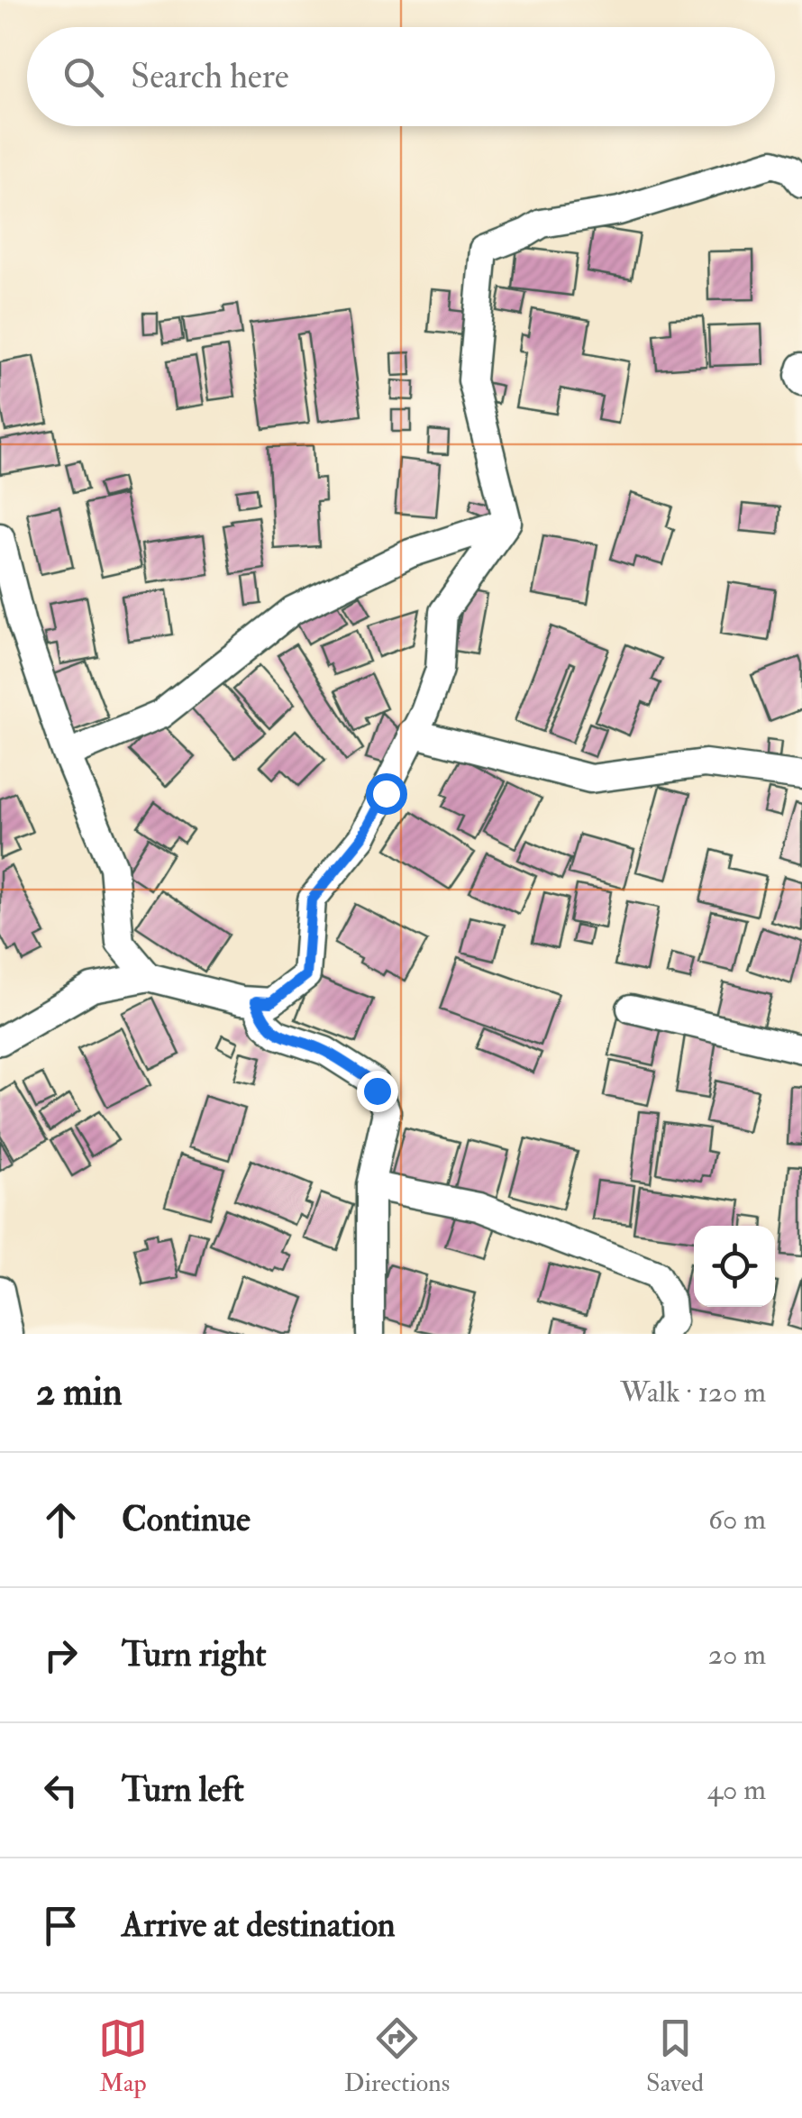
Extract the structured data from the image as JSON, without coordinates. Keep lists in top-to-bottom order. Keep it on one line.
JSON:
{"page":{"search":"Search here","heading":["2 min","Walk · 120 m"],"list":[["Continue","60 m"],["Turn right","20 m"],["Turn left","40 m"],"Arrive at destination"],"nav":["Map","Directions","Saved"]}}
